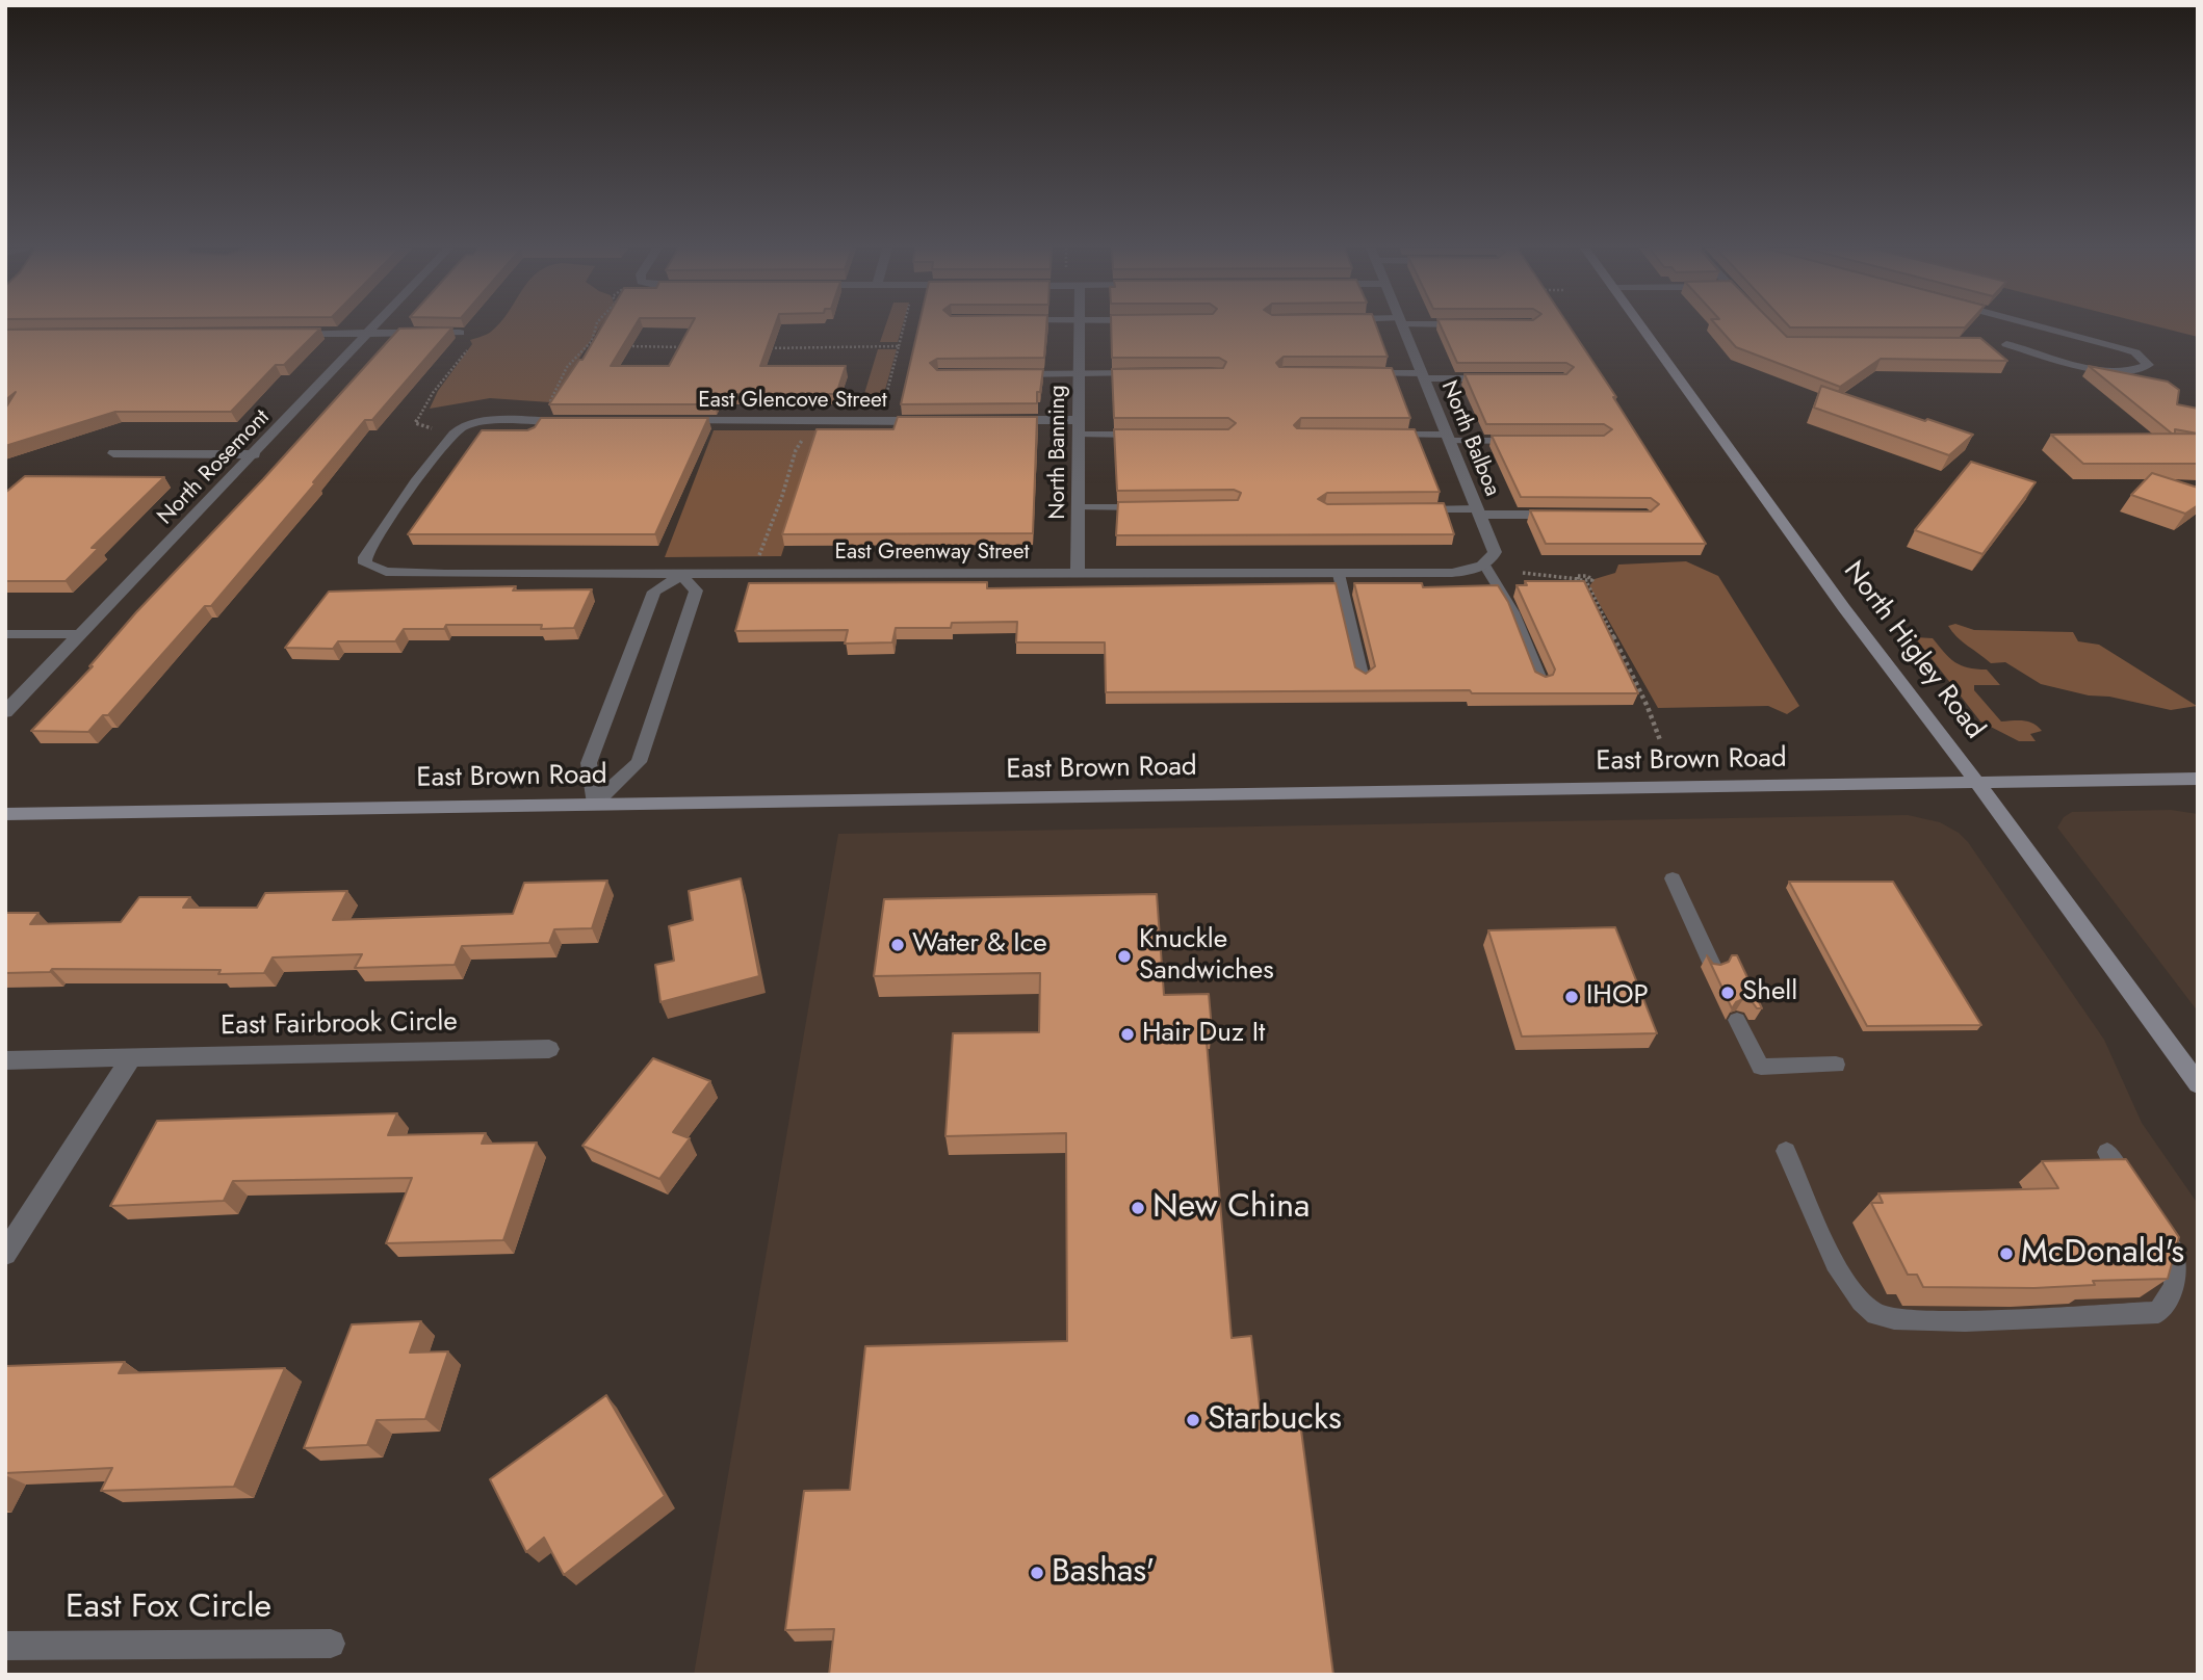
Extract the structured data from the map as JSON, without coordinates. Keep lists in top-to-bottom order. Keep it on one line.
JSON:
{"streets":{"main road":["North Higley Road","East Brown Road"],"street":["East Glencove Street","North Balboa","North Banning","North Rosemont","East Greenway Street","East Fairbrook Circle","East Fox Circle"]},"crossings":[["North Balboa","East Greenway Street"],["North Banning","East Greenway Street"],["North Higley Road","East Brown Road"]],"places":["Water & Ice","Knuckle Sandwiches","Shell","IHOP","Hair Duz It","New China","McDonald's","Starbucks","Bashas'"]}
